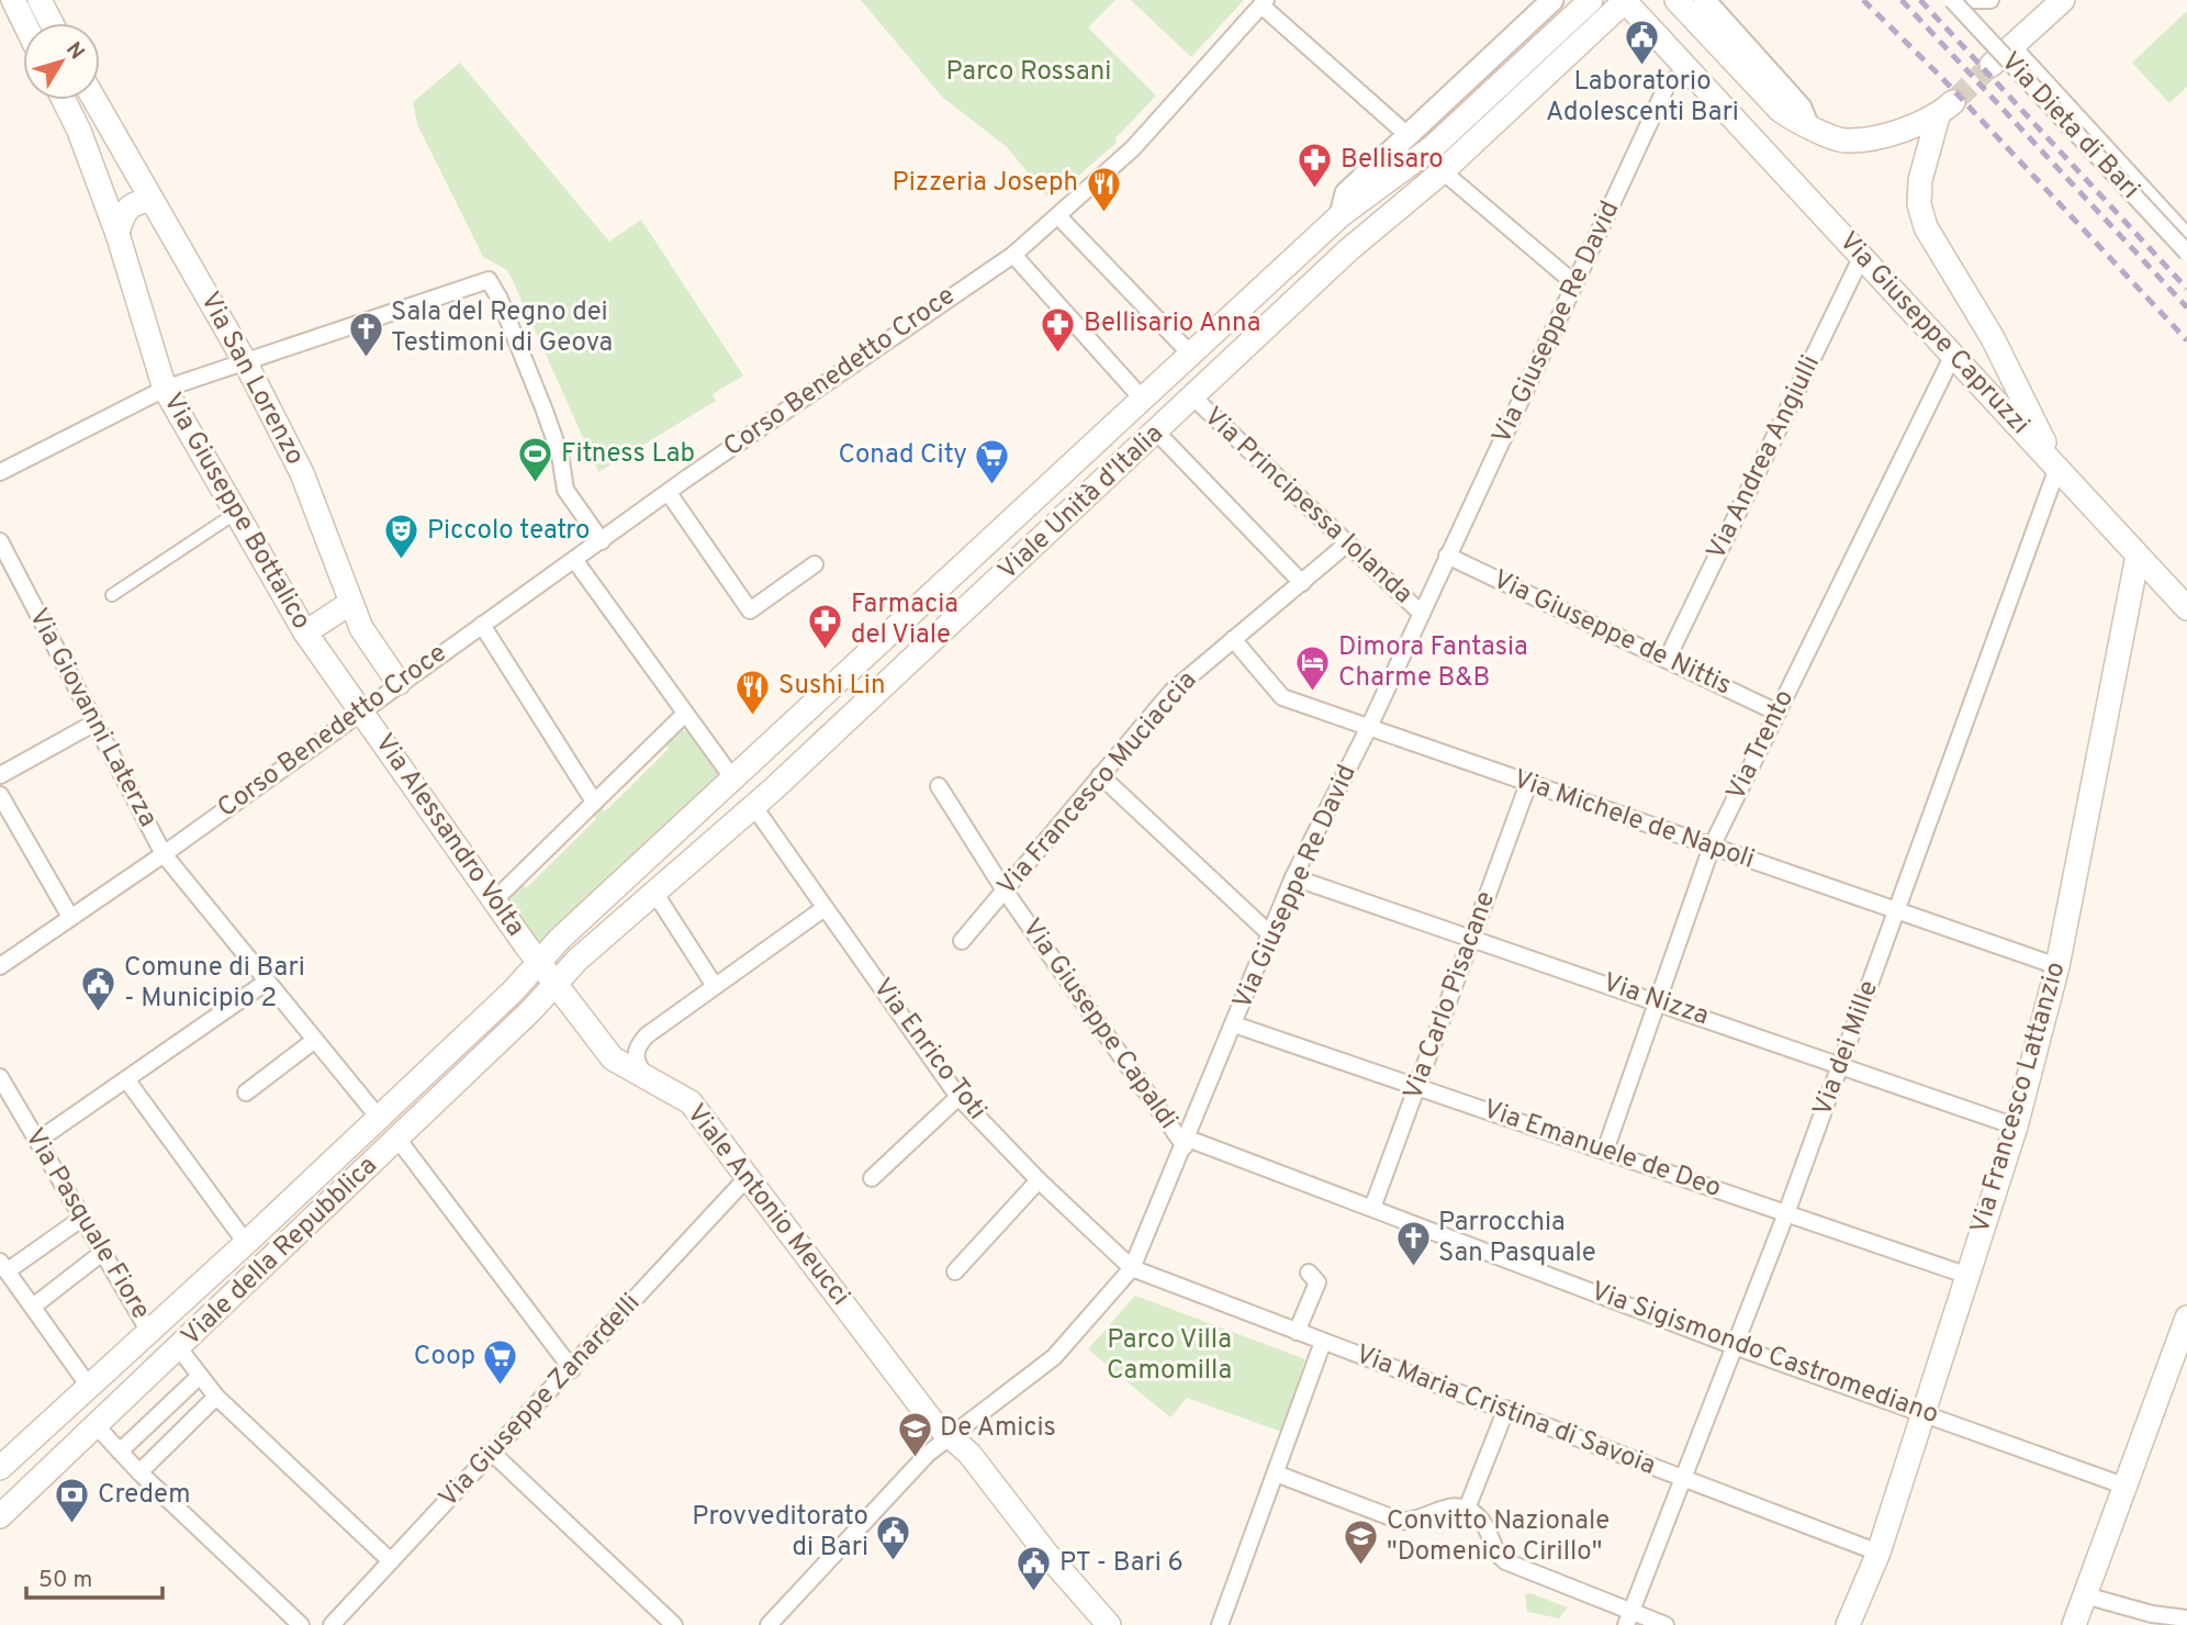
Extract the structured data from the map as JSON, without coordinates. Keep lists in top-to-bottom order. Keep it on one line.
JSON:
{"streets":{"main road":["Via Giuseppe Capruzzi","Via San Lorenzo","Viale Unità d'Italia","Via Giuseppe Bottalico","Via Alessandro Volta","Via Francesco Lattanzio","Viale Antonio Meucci","Viale della Repubblica"],"street":["Via Dieta di Bari","Via Giuseppe Re David","Corso Benedetto Croce","Via Andrea Angiulli","Via Principessa Iolanda","Via Giuseppe de Nittis","Via Giovanni Laterza","Via Trento","Via Francesco Muciaccia","Via Michele de Napoli","Via Carlo Pisacane","Via Nizza","Via Giuseppe Capaldi","Via dei Mille","Via Enrico Toti","Via Emanuele de Deo","Via Pasquale Fiore","Via Sigismondo Castromediano","Via Giuseppe Zanardelli","Via Maria Cristina di Savoia"]},"crossings":[["Via Giuseppe Re David","Via Giuseppe Capruzzi"],["Via Giuseppe Re David","Via Principessa Iolanda"],["Via Giuseppe Re David","Via Giuseppe de Nittis"],["Via Giuseppe Re David","Via Michele de Napoli"],["Via Giuseppe Re David","Via Nizza"],["Via Giuseppe Re David","Via Giuseppe Capaldi"],["Via Giuseppe Re David","Via Enrico Toti"],["Via Giuseppe Re David","Via Emanuele de Deo"],["Via Giuseppe Re David","Viale Antonio Meucci"],["Via Giuseppe Re David","Via Sigismondo Castromediano"],["Via Giuseppe Re David","Via Maria Cristina di Savoia"],["Via Giuseppe Capruzzi","Via Andrea Angiulli"],["Via Giuseppe Capruzzi","Viale Unità d'Italia"],["Via Giuseppe Capruzzi","Via Trento"],["Via Giuseppe Capruzzi","Via dei Mille"],["Via Giuseppe Capruzzi","Via Francesco Lattanzio"],["Corso Benedetto Croce","Via San Lorenzo"],["Corso Benedetto Croce","Via Giuseppe Bottalico"],["Corso Benedetto Croce","Via Giovanni Laterza"],["Corso Benedetto Croce","Via Alessandro Volta"],["Via Andrea Angiulli","Via Giuseppe de Nittis"],["Viale Unità d'Italia","Via Principessa Iolanda"],["Viale Unità d'Italia","Via Alessandro Volta"],["Viale Unità d'Italia","Via Enrico Toti"],["Viale Unità d'Italia","Viale Antonio Meucci"],["Viale Unità d'Italia","Viale della Repubblica"],["Via Principessa Iolanda","Via Francesco Muciaccia"],["Via Giuseppe Bottalico","Via Alessandro Volta"],["Via Giuseppe de Nittis","Via Trento"],["Via Giovanni Laterza","Viale della Repubblica"],["Via Trento","Via Michele de Napoli"],["Via Trento","Via Nizza"],["Via Trento","Via Emanuele de Deo"],["Via Francesco Muciaccia","Via Michele de Napoli"],["Via Francesco Muciaccia","Via Giuseppe Capaldi"],["Via Michele de Napoli","Via Carlo Pisacane"],["Via Michele de Napoli","Via dei Mille"],["Via Michele de Napoli","Via Francesco Lattanzio"],["Via Alessandro Volta","Viale Antonio Meucci"],["Via Alessandro Volta","Viale della Repubblica"],["Via Carlo Pisacane","Via Nizza"],["Via Carlo Pisacane","Via Emanuele de Deo"],["Via Carlo Pisacane","Via Sigismondo Castromediano"],["Via Nizza","Via dei Mille"],["Via Nizza","Via Francesco Lattanzio"],["Via Giuseppe Capaldi","Via Sigismondo Castromediano"],["Via dei Mille","Via Emanuele de Deo"],["Via dei Mille","Via Sigismondo Castromediano"],["Via dei Mille","Via Maria Cristina di Savoia"],["Via Enrico Toti","Via Maria Cristina di Savoia"],["Via Francesco Lattanzio","Via Emanuele de Deo"],["Via Francesco Lattanzio","Via Sigismondo Castromediano"],["Via Francesco Lattanzio","Via Maria Cristina di Savoia"],["Viale Antonio Meucci","Viale della Repubblica"],["Viale Antonio Meucci","Via Giuseppe Zanardelli"],["Via Pasquale Fiore","Viale della Repubblica"]],"parks":["Parco Rossani","Parco Villa Camomilla"],"places":{"public building":["Laboratorio Adolescenti Bari","Comune di Bari - Municipio 2","Provveditorato di Bari","PT - Bari 6"],"pharmacy":["Bellisaro","Bellisario Anna","Farmacia del Viale"],"restaurant":["Pizzeria Joseph","Sushi Lin"],"church":["Sala del Regno dei Testimoni di Geova","Parrocchia San Pasquale"],"sports":["Fitness Lab"],"supermarket":["Conad City","Coop"],"theatre":["Piccolo teatro"],"hotel":["Dimora Fantasia Charme B&B"],"school or university":["De Amicis","Convitto Nazionale \"Domenico Cirillo\""],"bank":["Credem"]},"scale_bar":"50 m","north":"top right"}
